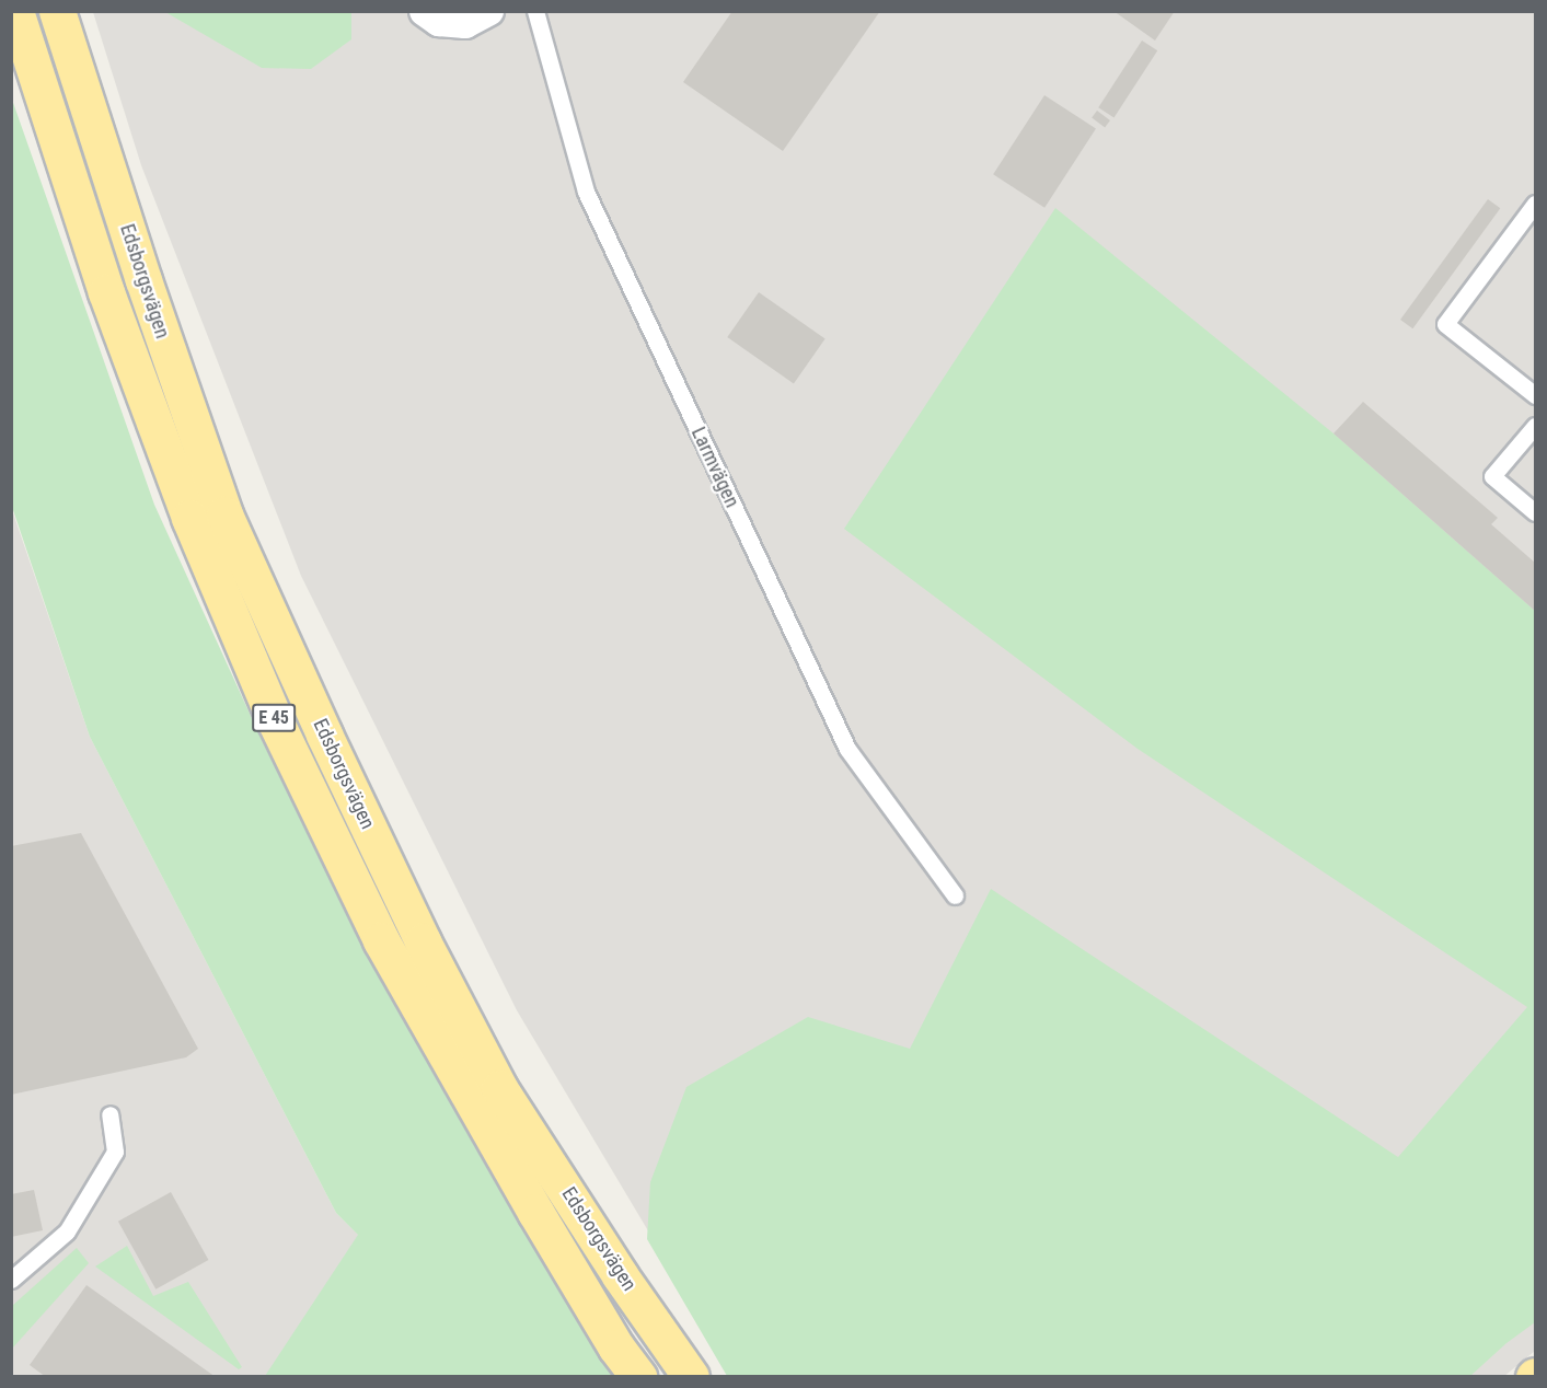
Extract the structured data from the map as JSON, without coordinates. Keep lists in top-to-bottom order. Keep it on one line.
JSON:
{"streets":{"highway":["Edsborgsvägen","E 45"],"lane":["Larmvägen"]}}
